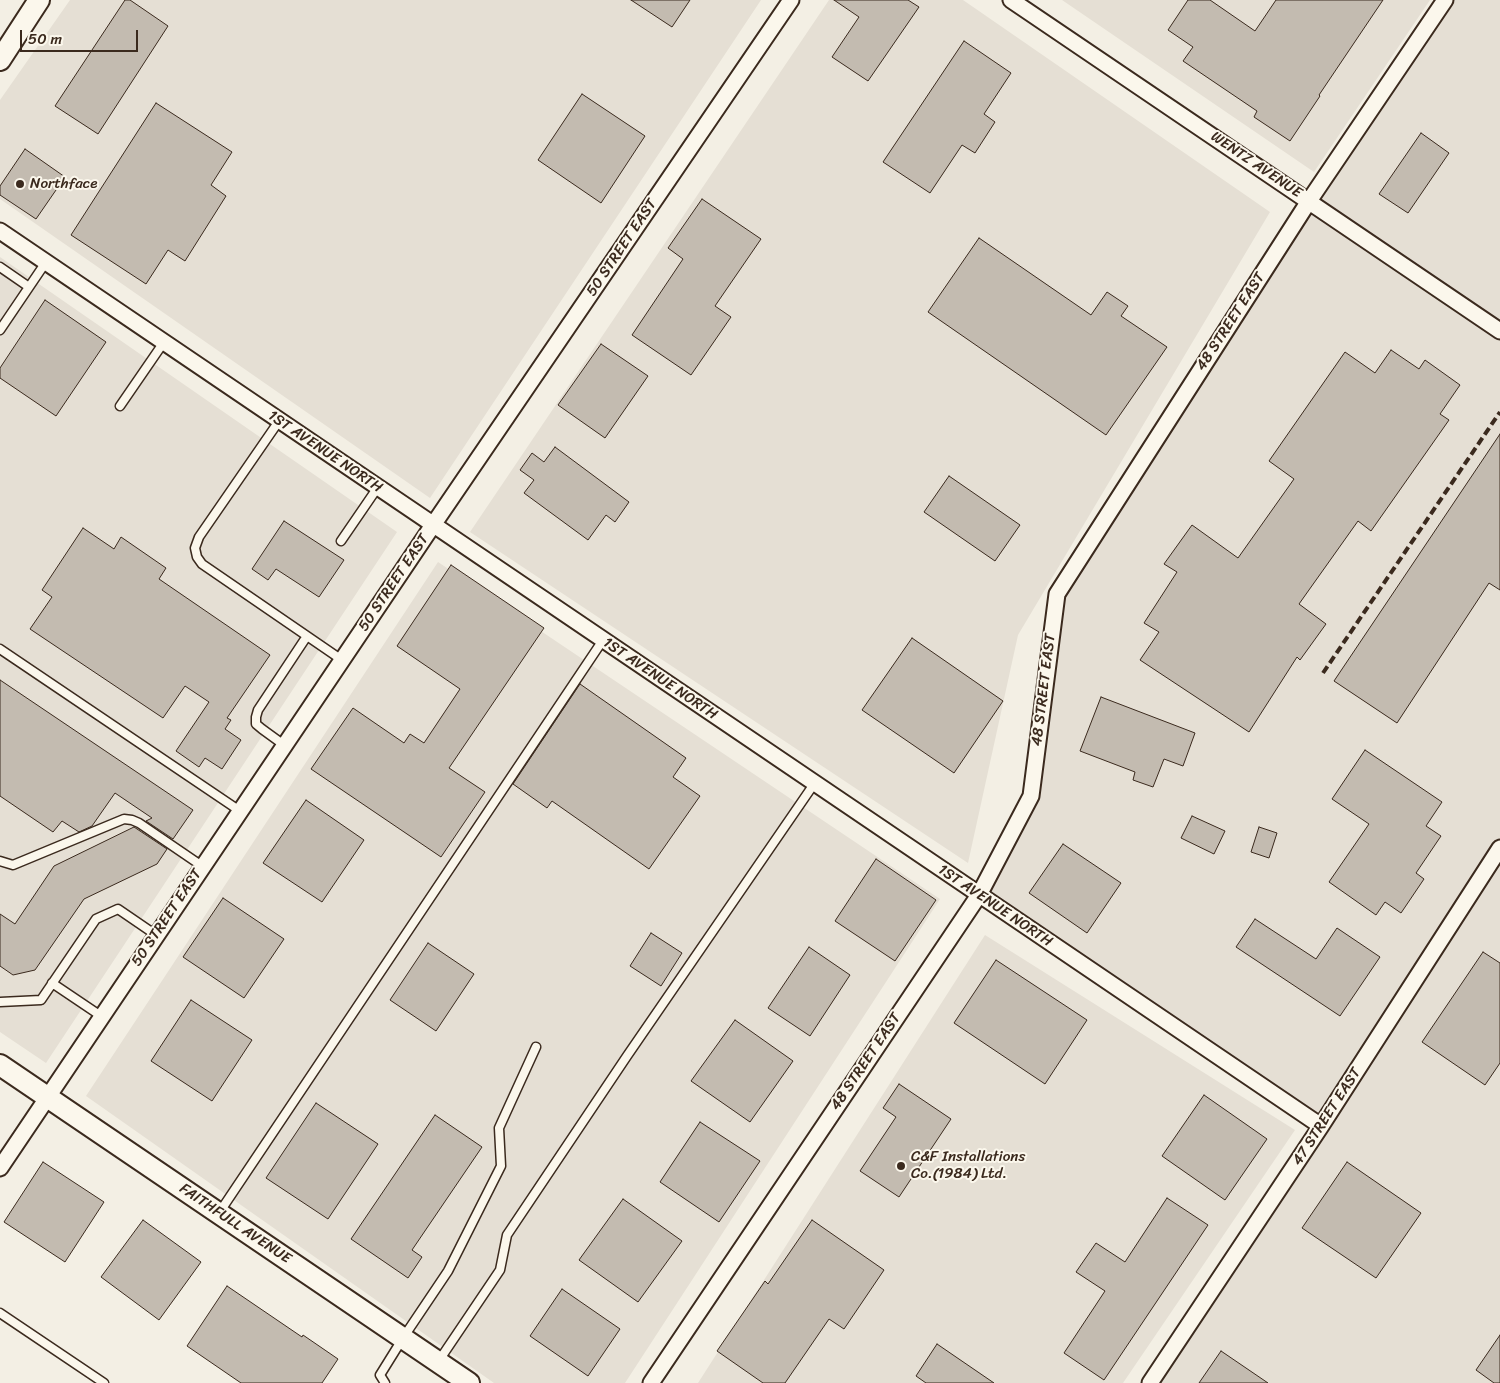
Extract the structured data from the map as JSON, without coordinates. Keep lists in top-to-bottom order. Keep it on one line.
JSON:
{"streets":{"street":["WENTZ AVENUE","50 STREET EAST","48 STREET EAST","1ST AVENUE NORTH","47 STREET EAST","FAITHFULL AVENUE"]},"crossings":[["WENTZ AVENUE","48 STREET EAST"],["50 STREET EAST","1ST AVENUE NORTH"],["50 STREET EAST","FAITHFULL AVENUE"],["48 STREET EAST","1ST AVENUE NORTH"],["1ST AVENUE NORTH","47 STREET EAST"]],"places":["Northface","C&F Installations Co.(1984) Ltd."],"scale_bar":"50 m"}
